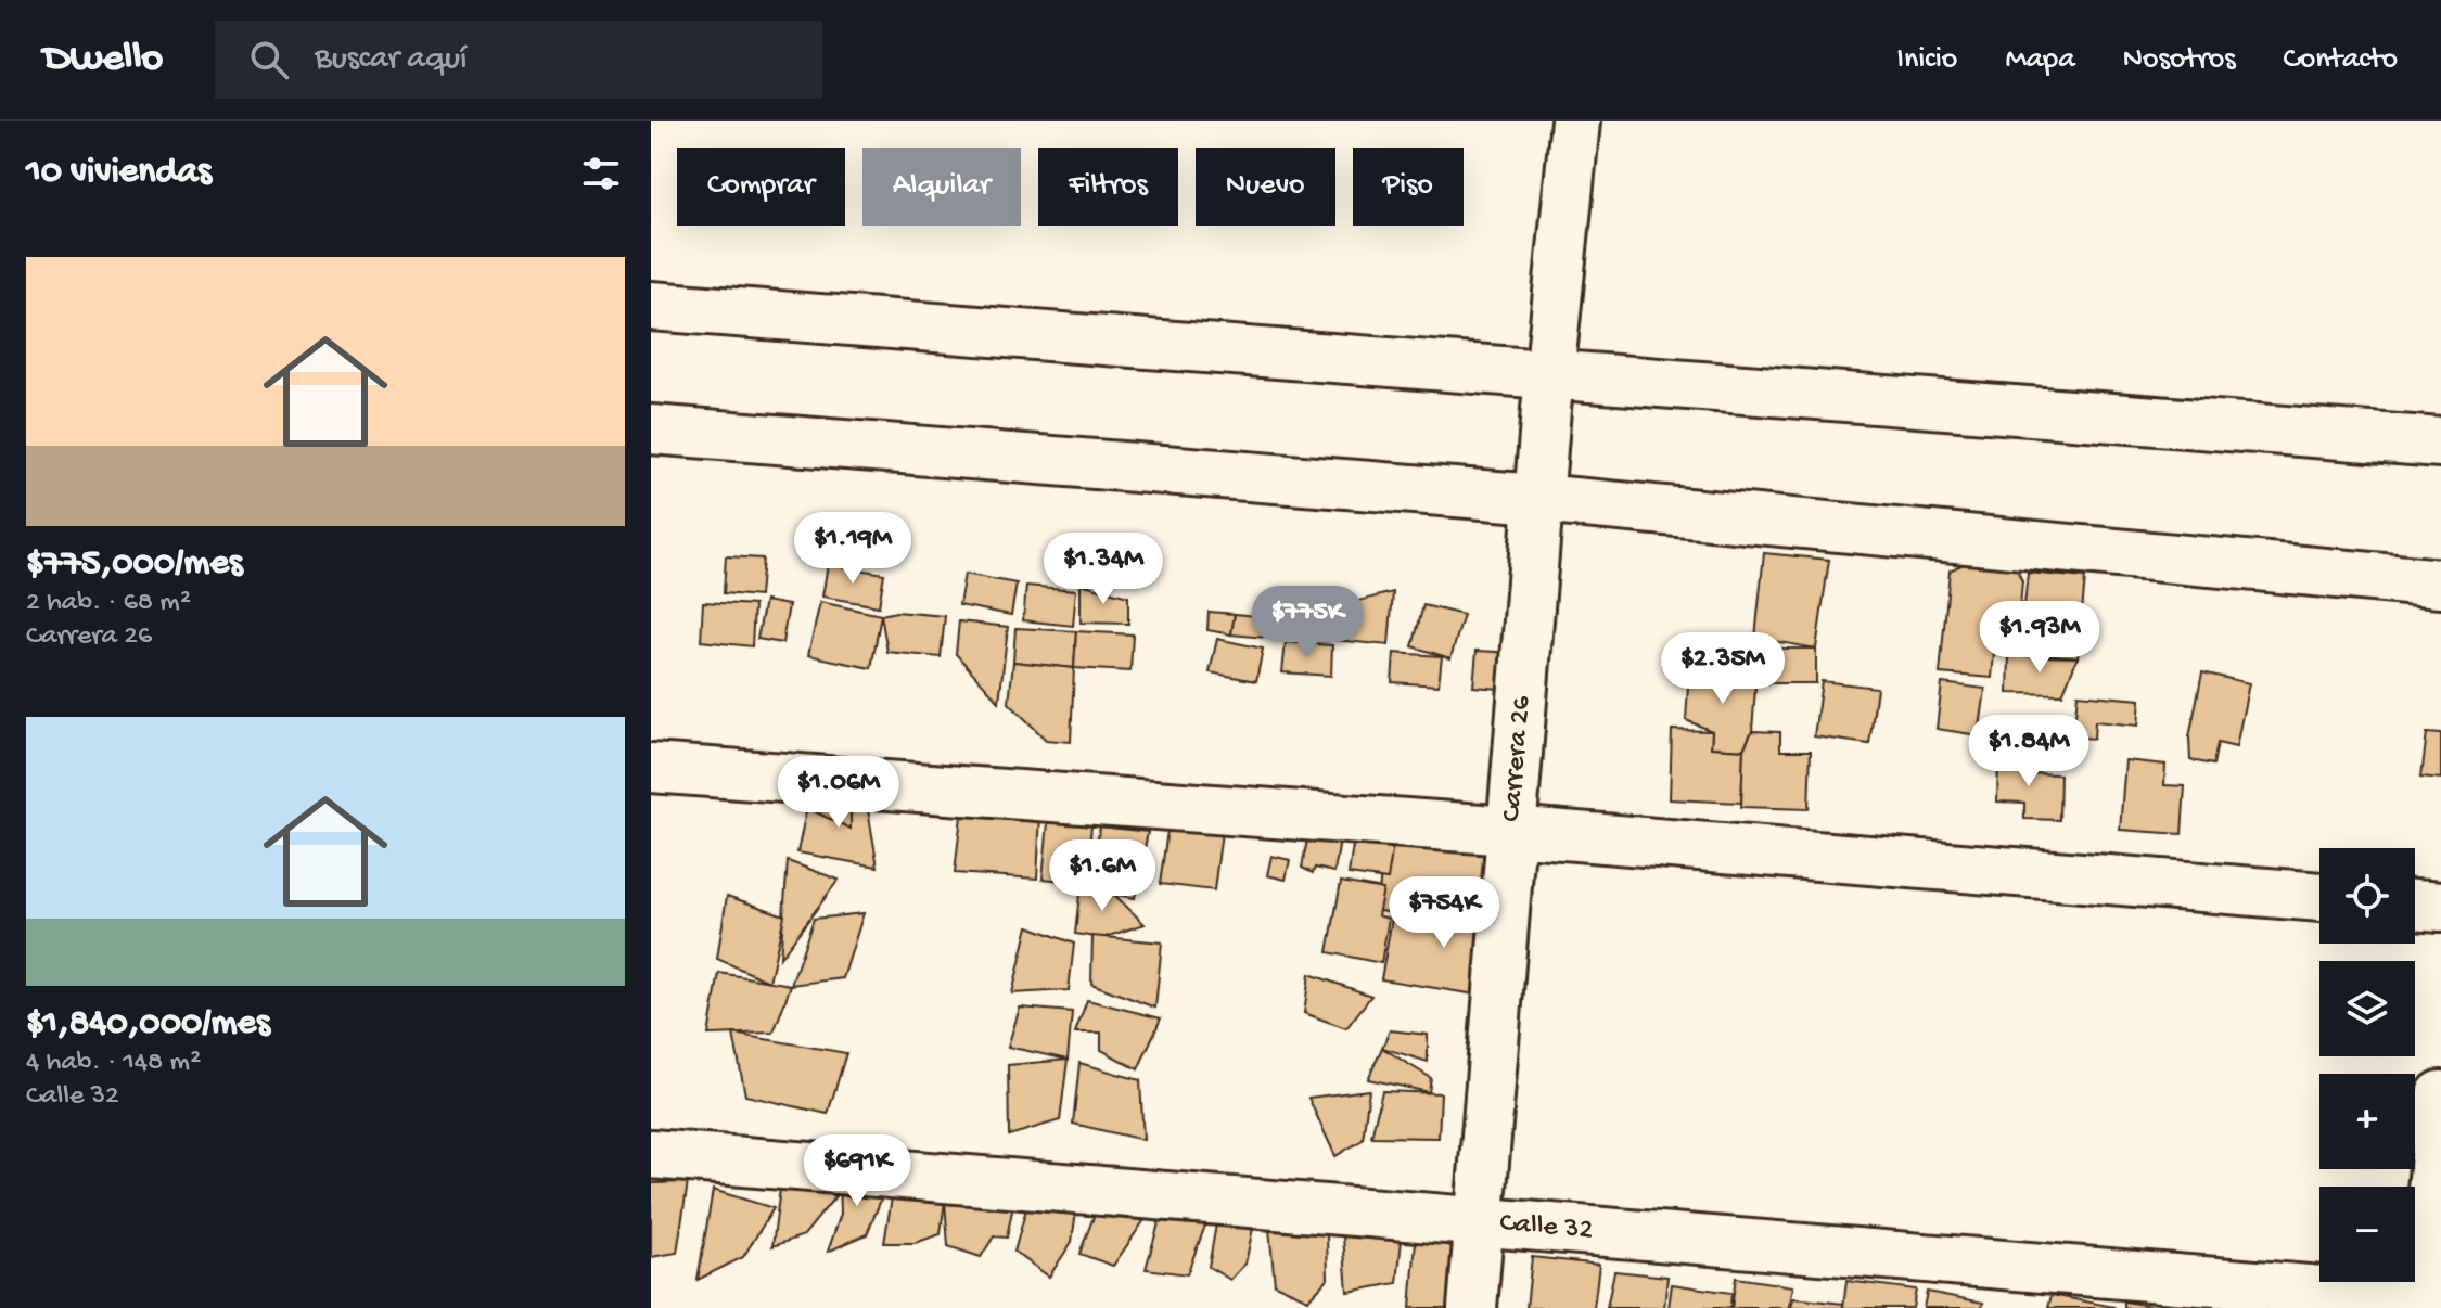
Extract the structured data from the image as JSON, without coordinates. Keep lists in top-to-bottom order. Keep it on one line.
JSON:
{"streets":{"street":["Carrera 26","Calle 32"]},"crossings":[["Carrera 26","Calle 32"]],"page":{"header":"Dwello","search":"Buscar aquí","nav":["Inicio","Mapa","Nosotros","Contacto"],"heading":"10 viviendas","chip":["Comprar","Alquilar","Filtros","Nuevo","Piso"],"list":[{"name":"$775,000/mes","note":"2 hab. · 68 m² · Carrera 26"},{"name":"$1,840,000/mes","note":"4 hab. · 148 m² · Calle 32"}],"price":["$1.19M","$1.34M","$775K","$1.93M","$2.35M","$1.84M","$1.06M","$1.6M","$754K","$691K"],"map_buttons":["+","−"]}}
